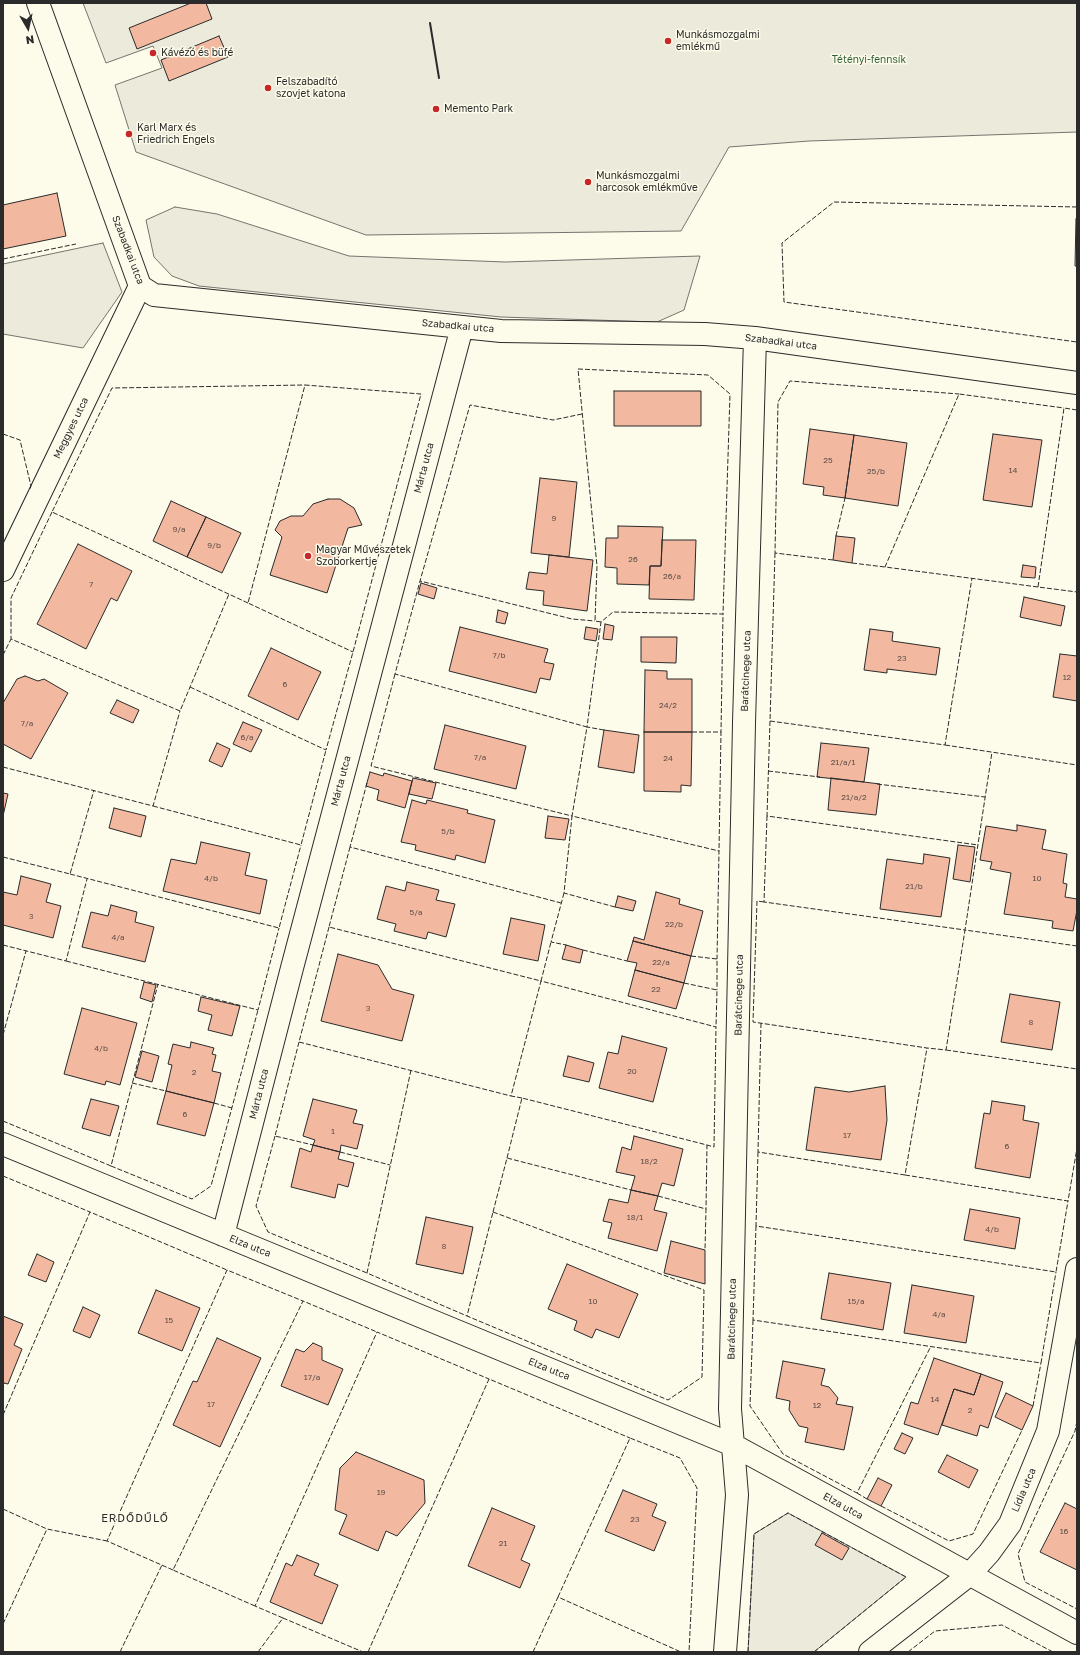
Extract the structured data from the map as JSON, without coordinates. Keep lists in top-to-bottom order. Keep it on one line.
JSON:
{"streets":{"street":["Szabadkai utca","Meggyes utca","Márta utca","Barátcinege utca","Elza utca","Lídia utca"]},"crossings":[["Szabadkai utca","Meggyes utca"],["Szabadkai utca","Márta utca"],["Szabadkai utca","Barátcinege utca"],["Márta utca","Elza utca"],["Barátcinege utca","Elza utca"],["Elza utca","Lídia utca"]],"districts":["ERDŐDŰLŐ"],"parks":["Tétényi-fennsík"],"places":["Munkásmozgalmi emlékmű","Kávézó és büfé","Felszabadító szovjet katona","Memento Park","Karl Marx és Friedrich Engels","Munkásmozgalmi harcosok emlékműve","Magyar Művészetek Szoborkertje"],"house_numbers":["25","14","25/b","9","9/a","9/b","26","26/a","7","7/b","23","12","6","24/2","7/a","6/a","7/a","24","21/a/1","21/a/2","5/b","4/b","10","21/b","5/a","3","22/b","4/a","22/a","22","3","8","4/b","20","2","6","1","17","6","18/2","18/1","4/b","8","10","15/a","4/a","15","17/a","14","17","12","2","19","23","16","21"],"north":"bottom"}
